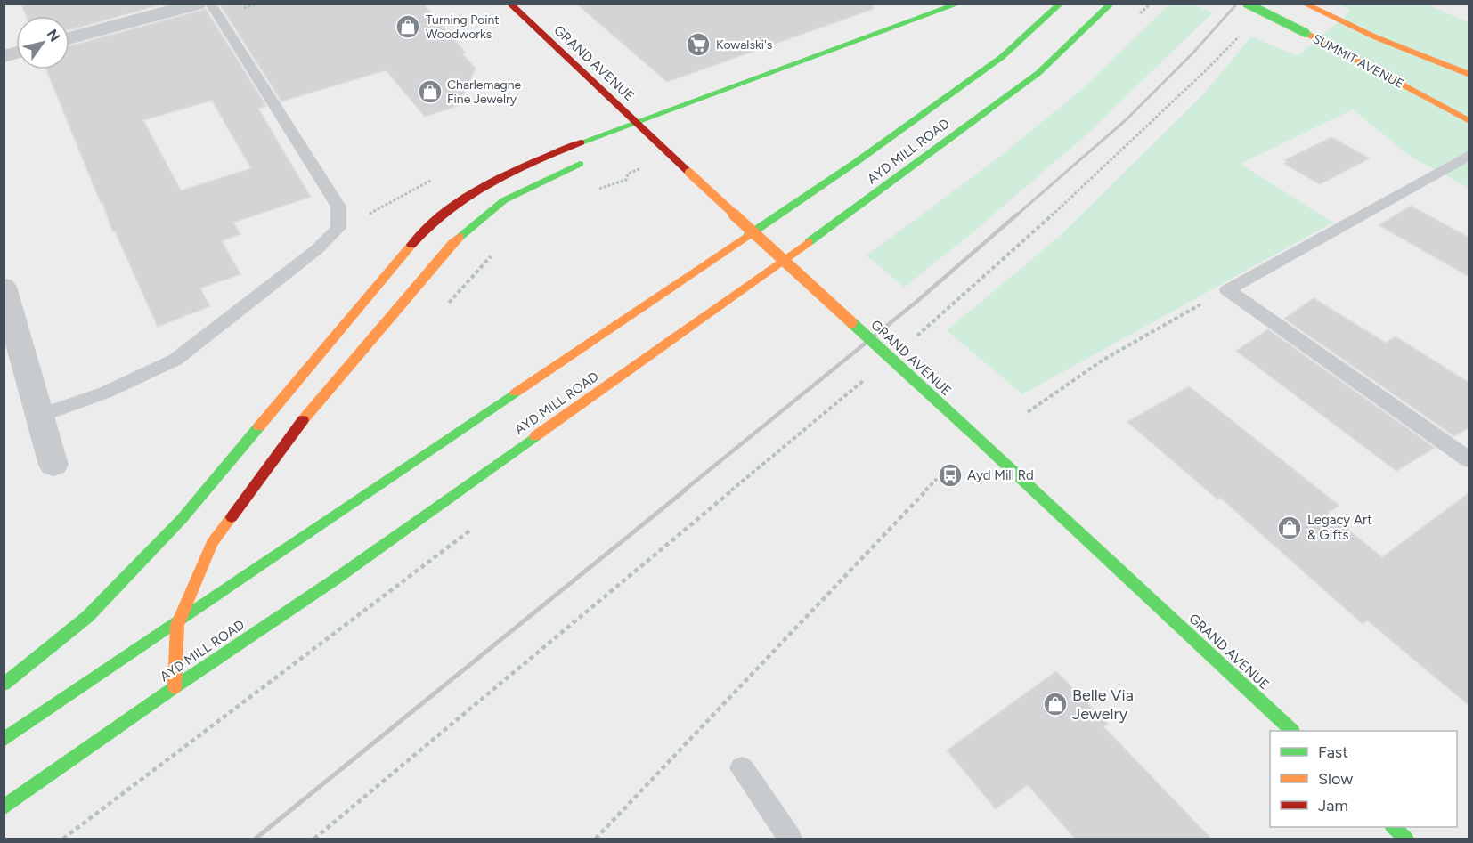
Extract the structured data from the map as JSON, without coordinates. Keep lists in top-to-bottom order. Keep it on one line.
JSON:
{"streets":{"main road":["SUMMIT AVENUE","GRAND AVENUE","AYD MILL ROAD"]},"places":{"shop":["Turning Point Woodworks","Charlemagne Fine Jewelry","Legacy Art & Gifts","Belle Via Jewelry"],"supermarket":["Kowalski's"],"bus stop":["Ayd Mill Rd"]},"legend":["Fast","Slow","Jam"],"north":"top right"}
